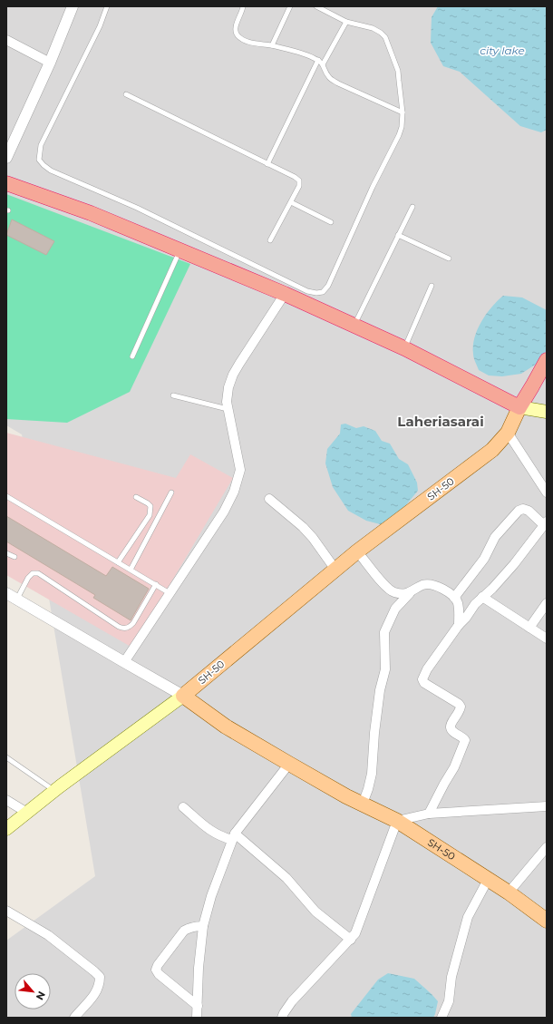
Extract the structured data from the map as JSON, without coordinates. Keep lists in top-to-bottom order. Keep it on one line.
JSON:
{"streets":{"highway":["SH-50"]},"districts":["Laheriasarai"],"water":["city lake"],"north":"bottom right"}
